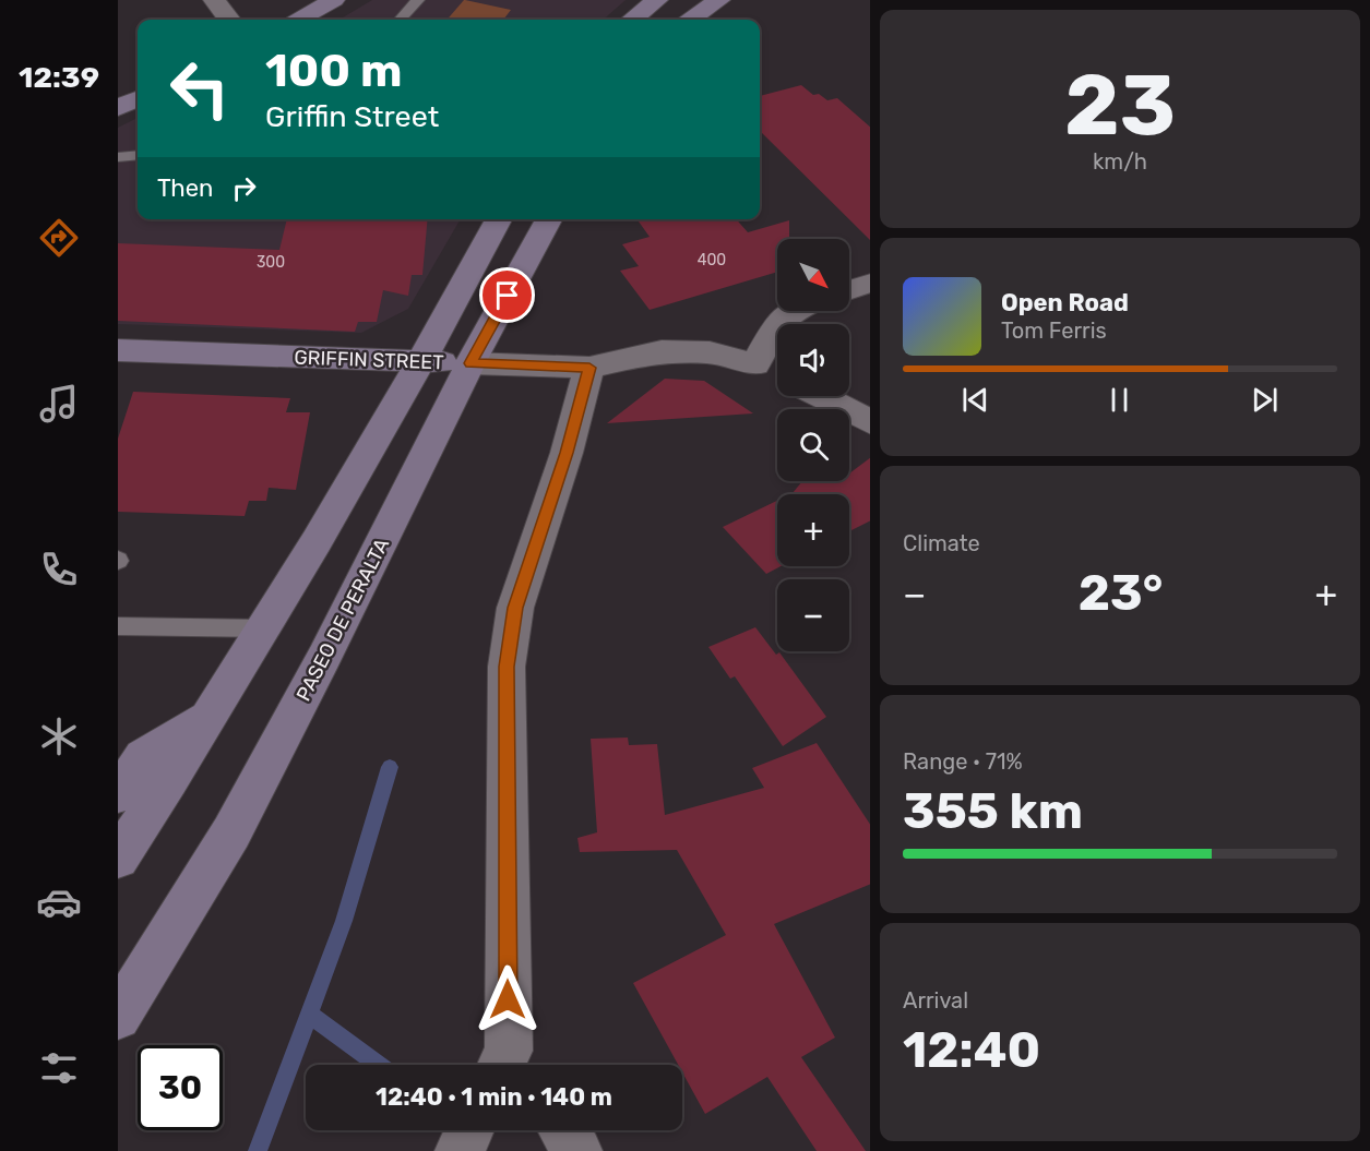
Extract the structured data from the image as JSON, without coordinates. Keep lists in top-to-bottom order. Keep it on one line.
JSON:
{"streets":{"main road":["GRIFFIN STREET","PASEO DE PERALTA"]},"crossings":[["GRIFFIN STREET","PASEO DE PERALTA"]],"house_numbers":["400","300"],"north":"bottom right","page":{"tabs":"12:39","tile":[["23","km/h"],"Climate",["Range · 71%","355 km"],["Arrival","12:40"]],"turn":["100 m","Griffin Street"],"then":"Then","map_buttons":["+","−"],"song":["Open Road","Tom Ferris"],"heat":["−","23°","+"],"limit":"30","trip":"12:40 · 1 min · 140 m"}}
